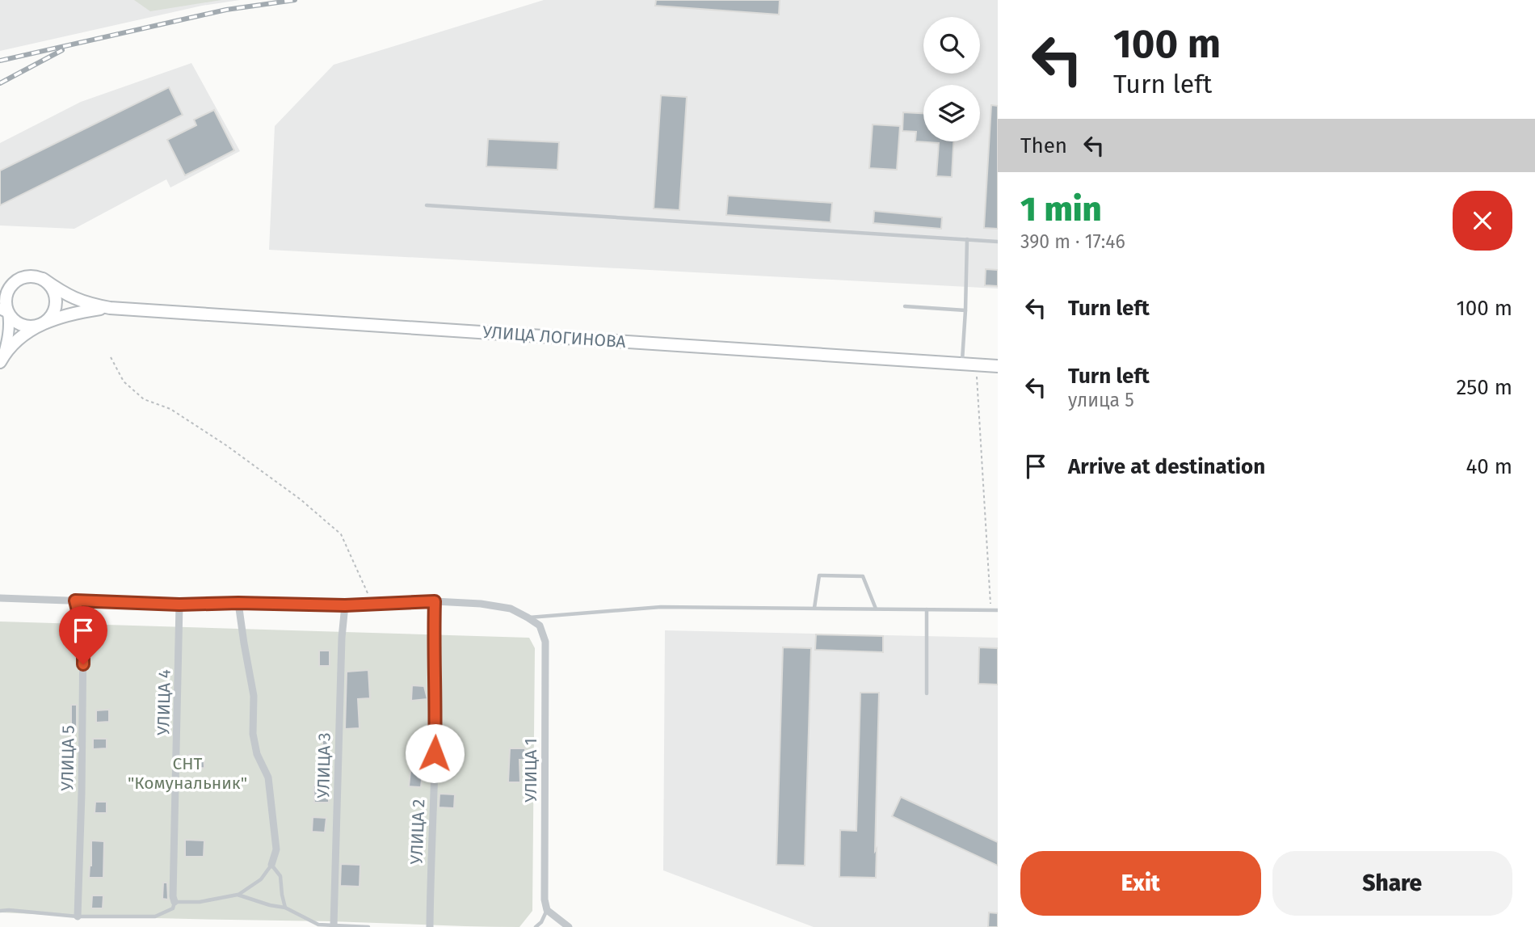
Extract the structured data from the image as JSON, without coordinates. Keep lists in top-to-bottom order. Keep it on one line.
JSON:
{"streets":{"main road":["УЛИЦА ЛОГИНОВА"],"street":["УЛИЦА 4","УЛИЦА 5","УЛИЦА 3","УЛИЦА 1","УЛИЦА 2"]},"parks":["СНТ \"Комунальник\""],"page":{"turn":["100 m","Turn left"],"then":"Then","heading":["1 min","390 m · 17:46"],"list":[{"name":"Turn left","value":"100 m"},{"name":"Turn left","note":"улица 5","value":"250 m"},{"name":"Arrive at destination","value":"40 m"}],"buttons":["Exit","Share"]}}
